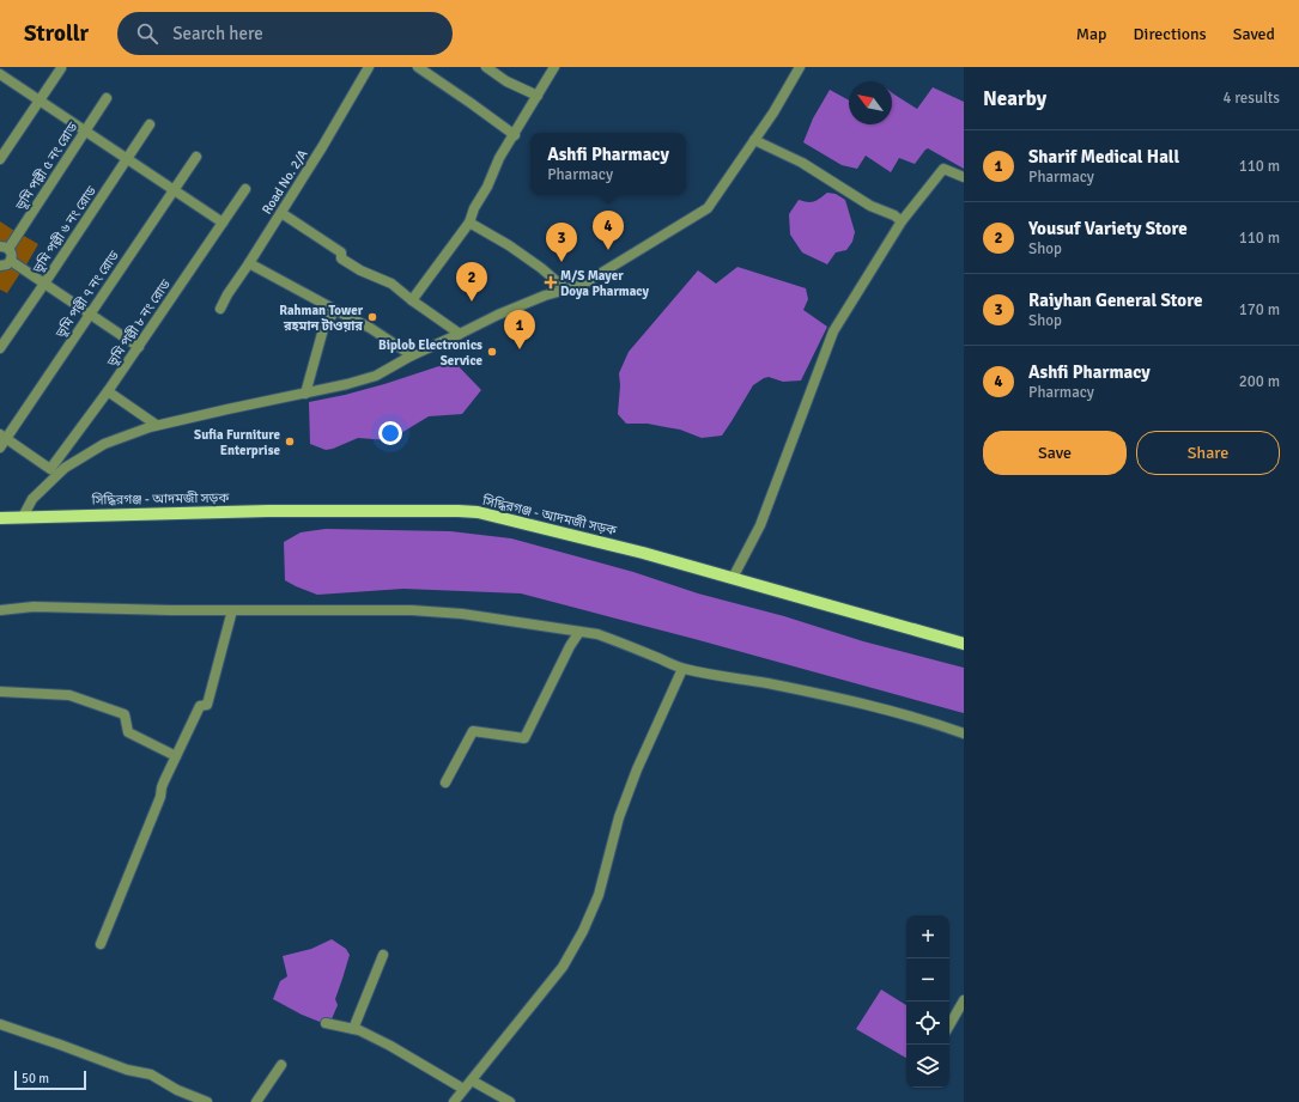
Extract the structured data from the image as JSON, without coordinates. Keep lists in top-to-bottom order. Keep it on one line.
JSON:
{"streets":{"main road":["সিদ্ধিরগঞ্জ - আদমজী সড়ক"],"street":["ভূমি পল্লী ৫ নং রোড","Road No. 2/A","ভূমি পল্লী ৬ নং রোড","ভূমি পল্লী ৭ নং রোড","ভূমি পল্লী ৮ নং রোড"]},"crossings":[["ভূমি পল্লী ৭ নং রোড","ভূমি পল্লী ৮ নং রোড"]],"places":{"health":["M/S Mayer Doya Pharmacy"],"other":["Rahman Tower রহমান টাওয়ার","Biplob Electronics Service","Sufia Furniture Enterprise"]},"scale_bar":"50 m","north":"top left","page":{"header":"Strollr","search":"Search here","nav":["Map","Directions","Saved"],"heading":["Nearby","4 results"],"list":[{"mark":"1","name":"Sharif Medical Hall","note":"Pharmacy","value":"110 m"},{"mark":"2","name":"Yousuf Variety Store","note":"Shop","value":"110 m"},{"mark":"3","name":"Raiyhan General Store","note":"Shop","value":"170 m"},{"mark":"4","name":"Ashfi Pharmacy","note":"Pharmacy","value":"200 m"}],"popup":["Ashfi Pharmacy","Pharmacy"],"pins":["4","3","2","1"],"buttons":["Save","Share"],"map_buttons":["+","−"],"scale":"50 m"}}
